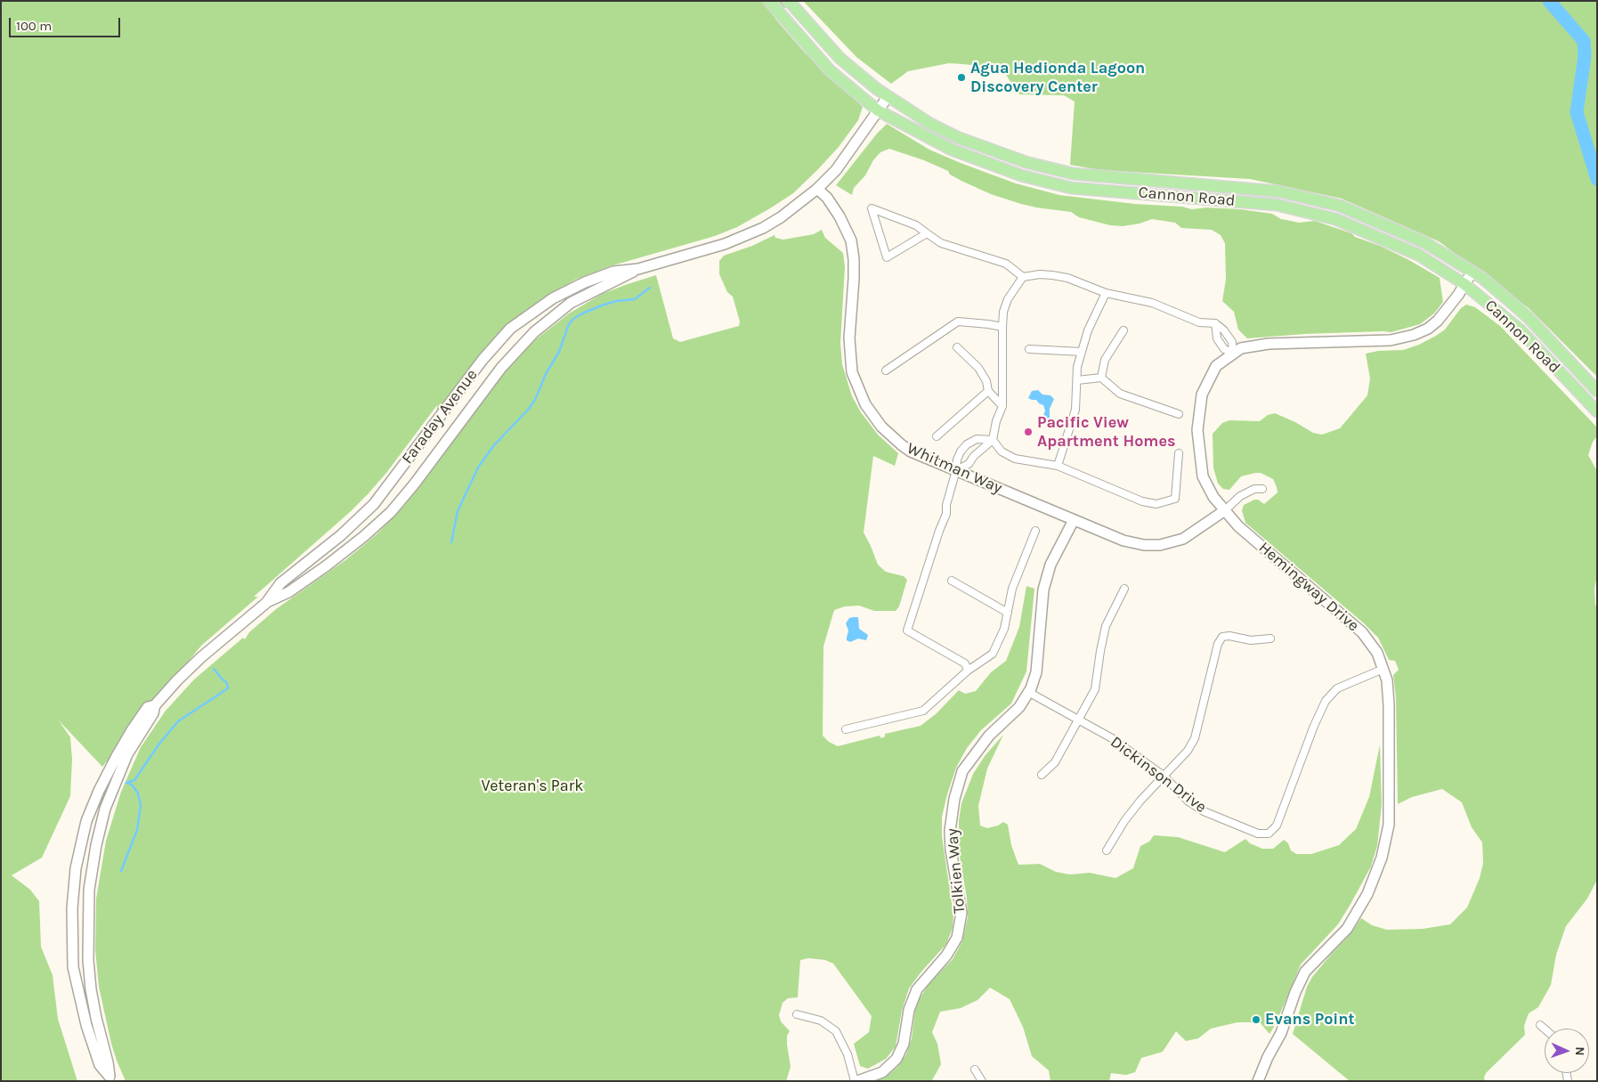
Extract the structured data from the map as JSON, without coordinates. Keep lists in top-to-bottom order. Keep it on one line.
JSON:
{"streets":{"main road":["Cannon Road"],"street":["Faraday Avenue","Whitman Way","Hemingway Drive","Dickinson Drive","Tolkien Way"]},"crossings":[["Cannon Road","Faraday Avenue"],["Cannon Road","Hemingway Drive"],["Faraday Avenue","Whitman Way"],["Whitman Way","Hemingway Drive"],["Whitman Way","Tolkien Way"],["Hemingway Drive","Dickinson Drive"],["Dickinson Drive","Tolkien Way"]],"parks":["Veteran's Park"],"places":["Agua Hedionda Lagoon Discovery Center","Pacific View Apartment Homes","Evans Point"],"scale_bar":"100 m","north":"right"}
